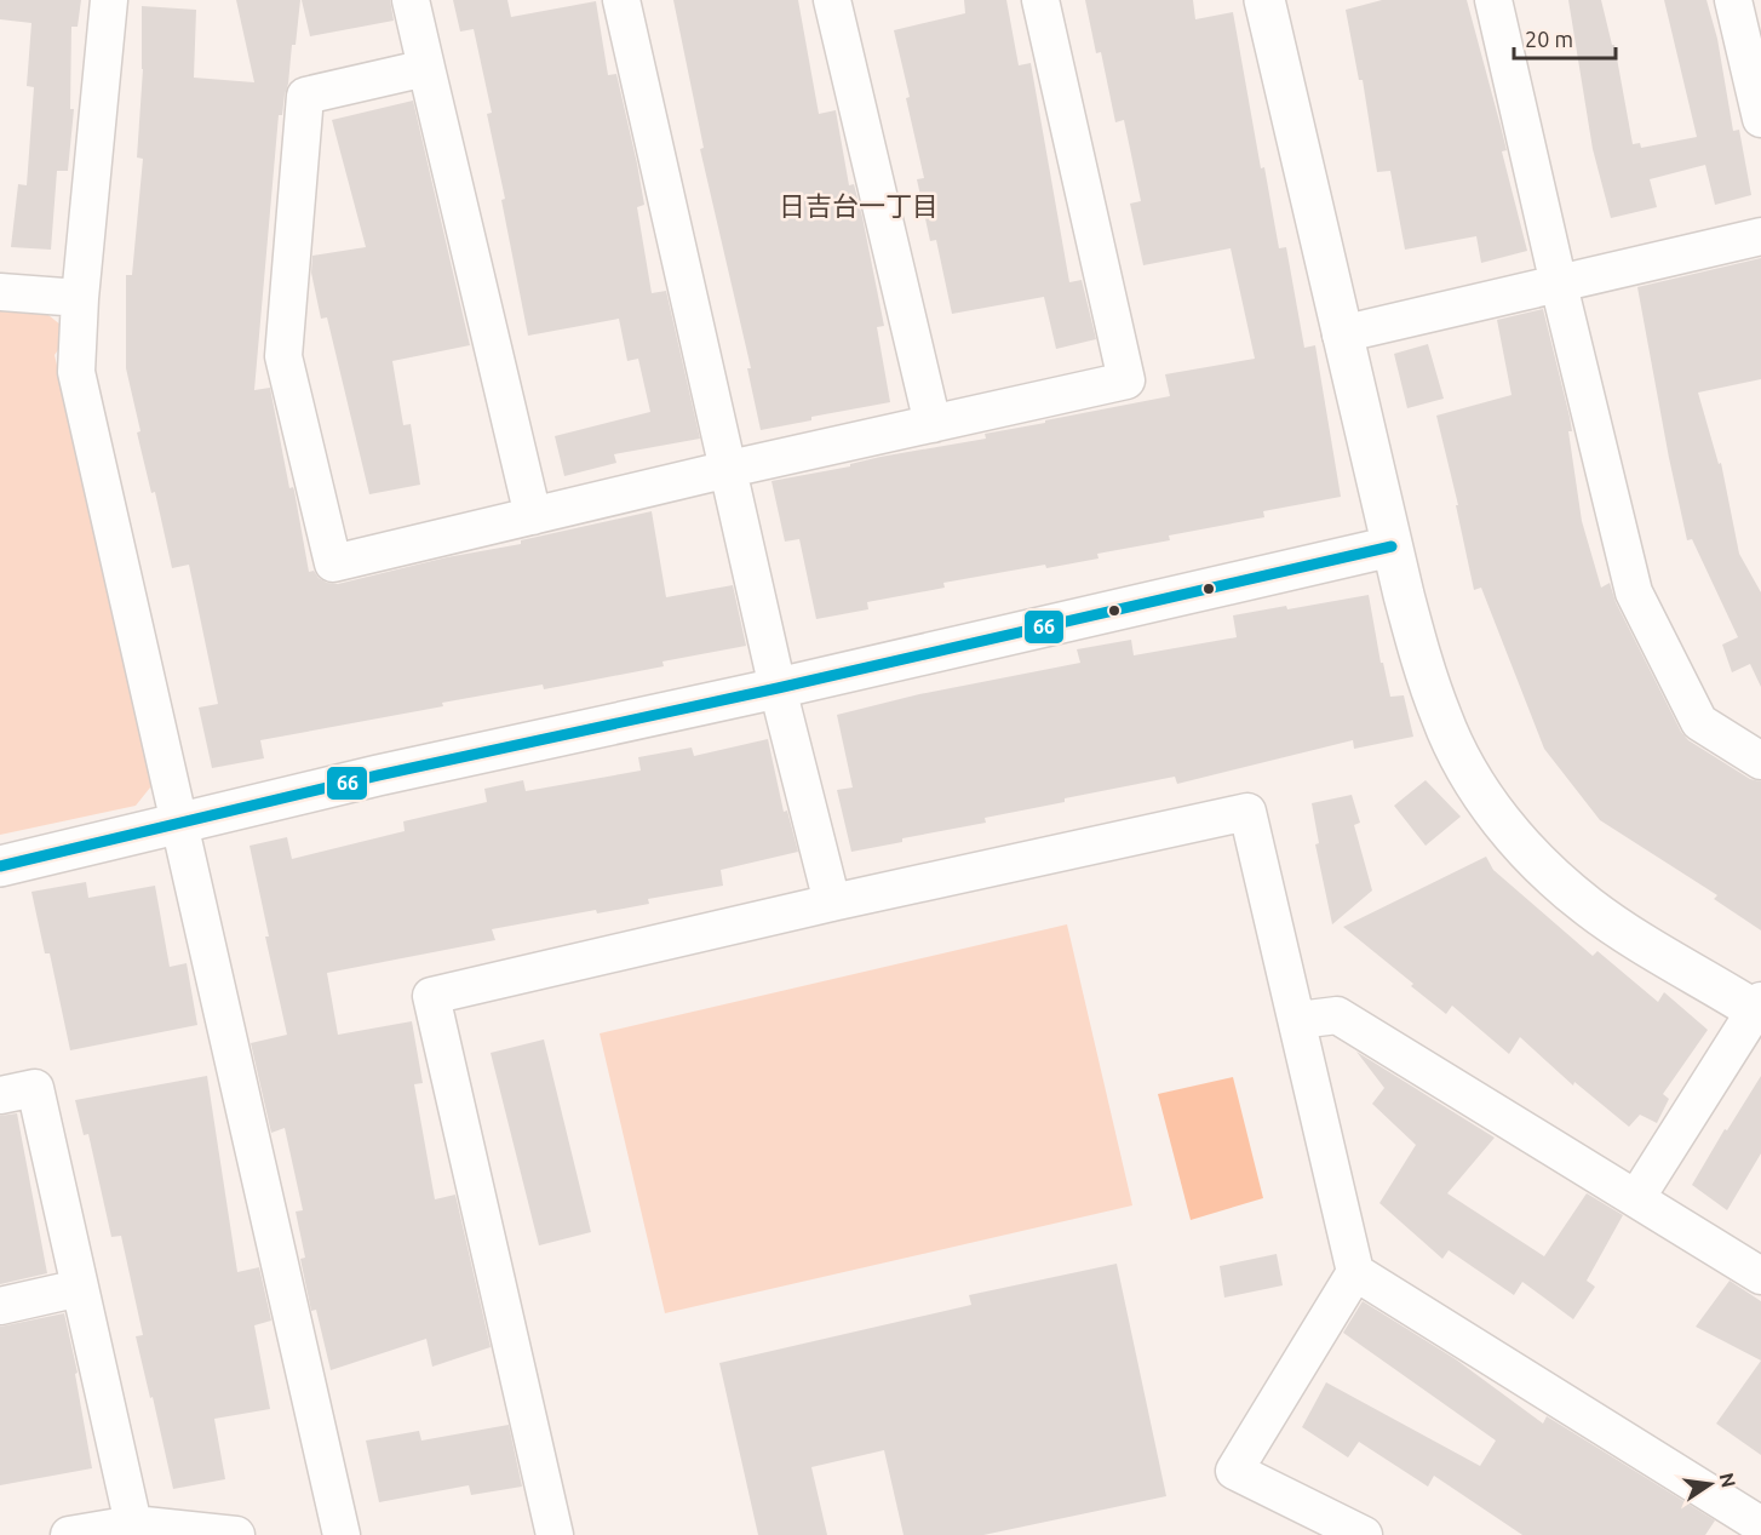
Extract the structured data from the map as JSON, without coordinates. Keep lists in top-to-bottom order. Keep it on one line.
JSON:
{"districts":["日吉台一丁目"],"lines":["transit line 66"],"scale_bar":"20 m","north":"right"}
